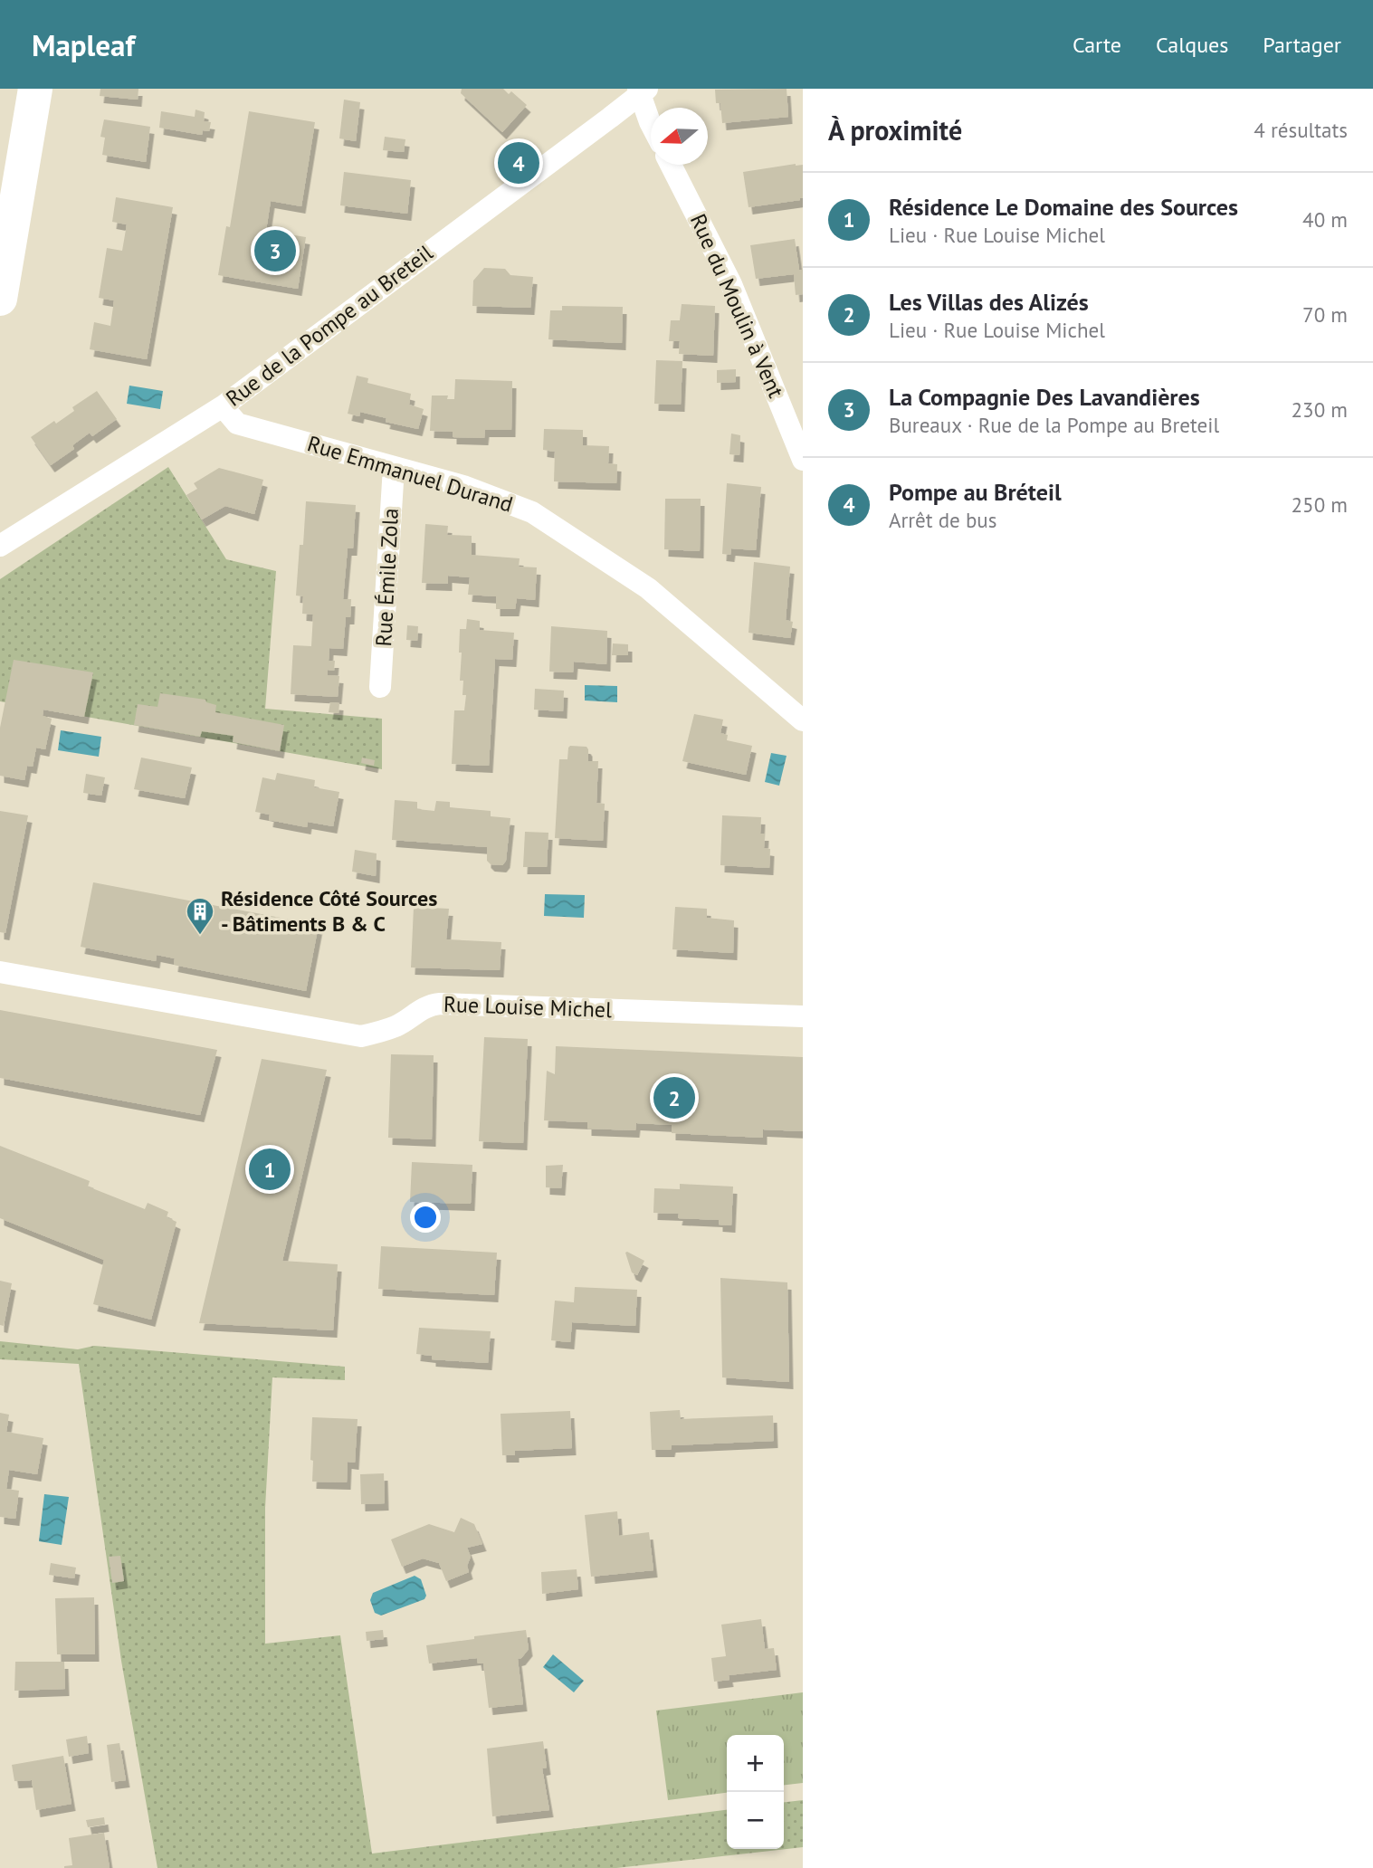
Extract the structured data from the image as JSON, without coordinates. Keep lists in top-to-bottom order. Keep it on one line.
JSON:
{"streets":{"street":["Rue du Moulin à Vent","Rue de la Pompe au Breteil","Rue Emmanuel Durand","Rue Émile Zola","Rue Louise Michel"]},"crossings":[["Rue de la Pompe au Breteil","Rue Emmanuel Durand"],["Rue Emmanuel Durand","Rue Émile Zola"]],"places":{"building":["Résidence Côté Sources - Bâtiments B & C"]},"north":"left","page":{"header":"Mapleaf","nav":["Carte","Calques","Partager"],"heading":["À proximité","4 résultats"],"pins":["4","3","2","1"],"list":[{"mark":"1","name":"Résidence Le Domaine des Sources","note":"Lieu · Rue Louise Michel","value":"40 m"},{"mark":"2","name":"Les Villas des Alizés","note":"Lieu · Rue Louise Michel","value":"70 m"},{"mark":"3","name":"La Compagnie Des Lavandières","note":"Bureaux · Rue de la Pompe au Breteil","value":"230 m"},{"mark":"4","name":"Pompe au Bréteil","note":"Arrêt de bus","value":"250 m"}],"map_buttons":["+","−"]}}
